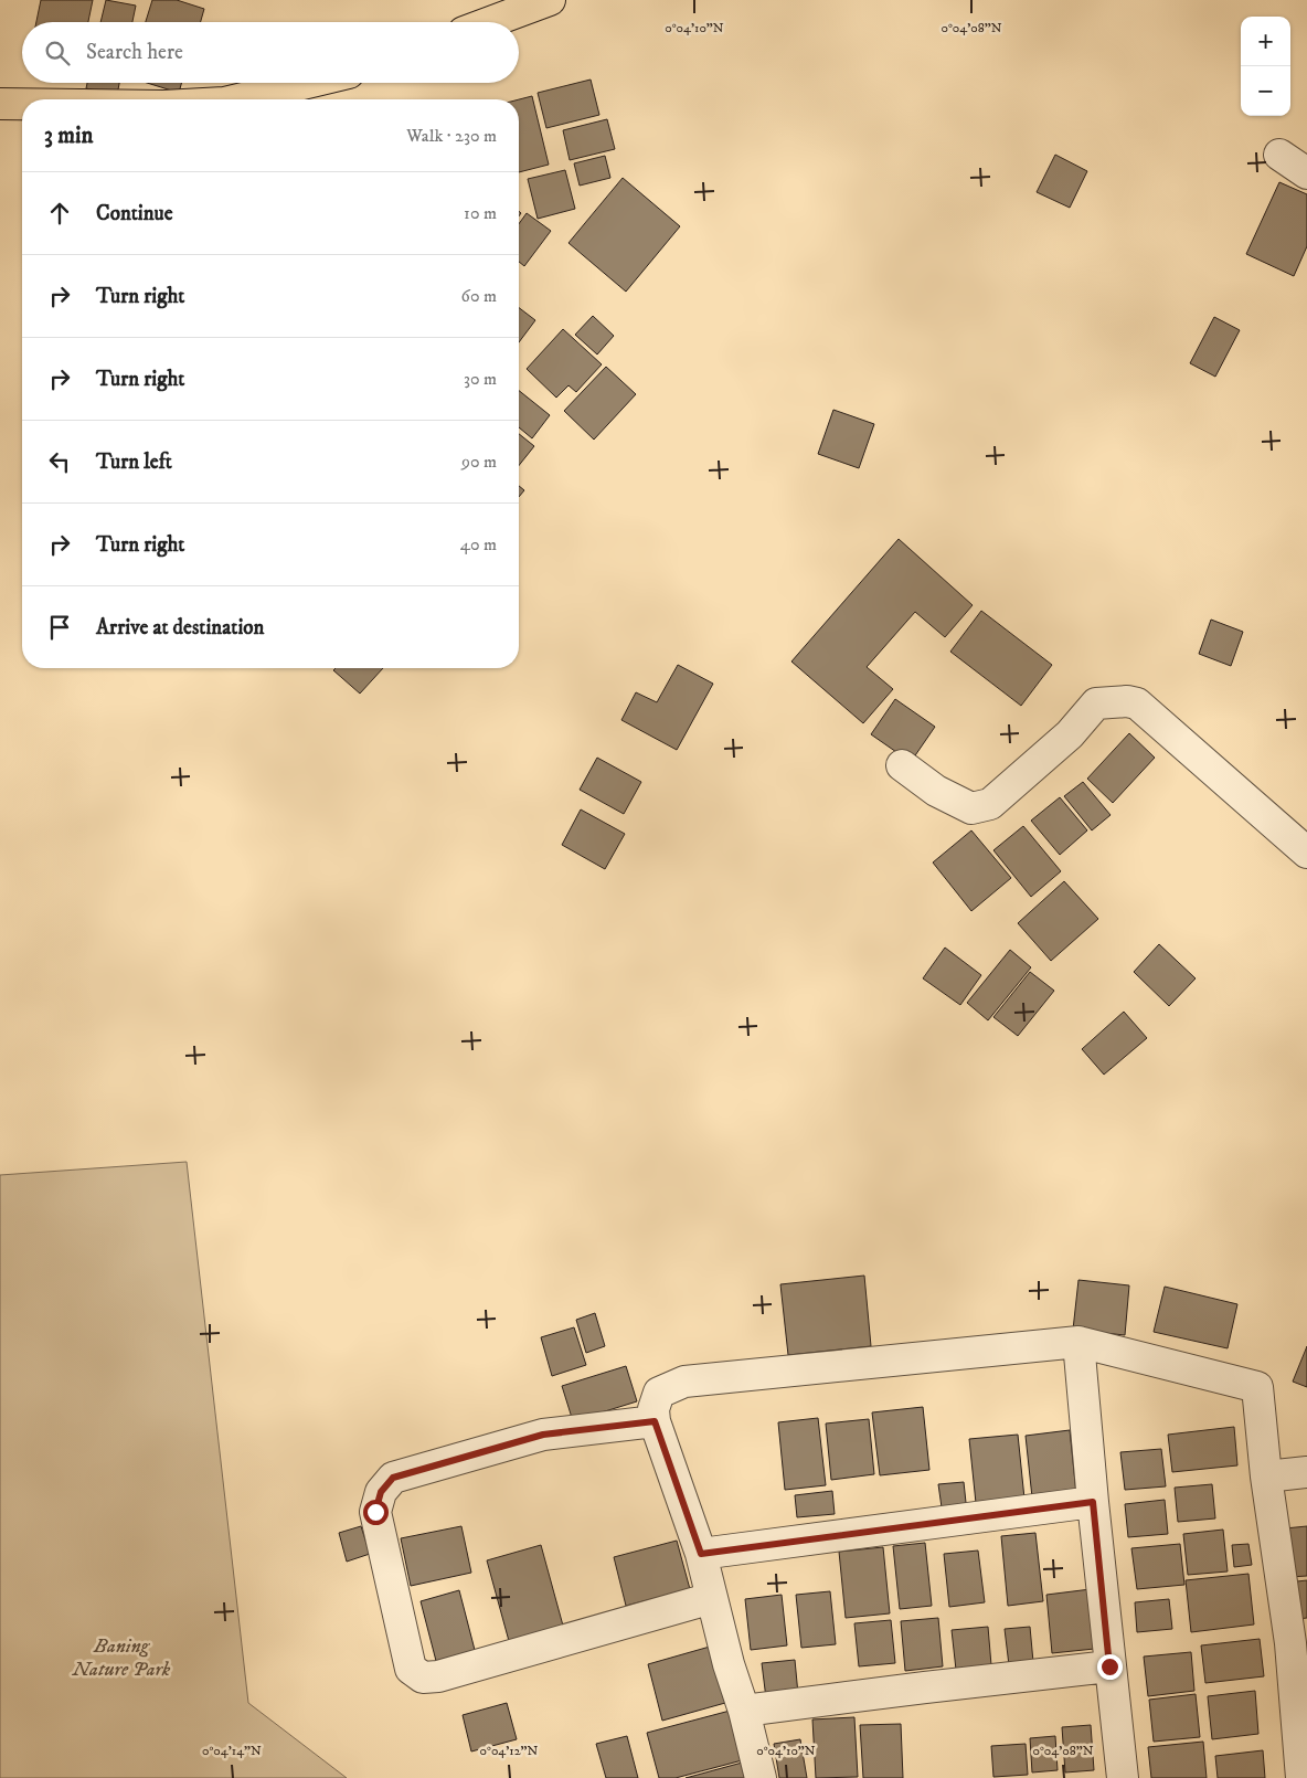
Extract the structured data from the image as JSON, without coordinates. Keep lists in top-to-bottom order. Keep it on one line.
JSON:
{"parks":["Baning Nature Park"],"page":{"map_buttons":["+","−"],"search":"Search here","heading":["3 min","Walk · 230 m"],"list":[["Continue","10 m"],["Turn right","60 m"],["Turn right","30 m"],["Turn left","90 m"],["Turn right","40 m"],"Arrive at destination"]},"coordinates":["0°04'10\"N","0°04'08\"N","0°04'14\"N","0°04'12\"N"]}
